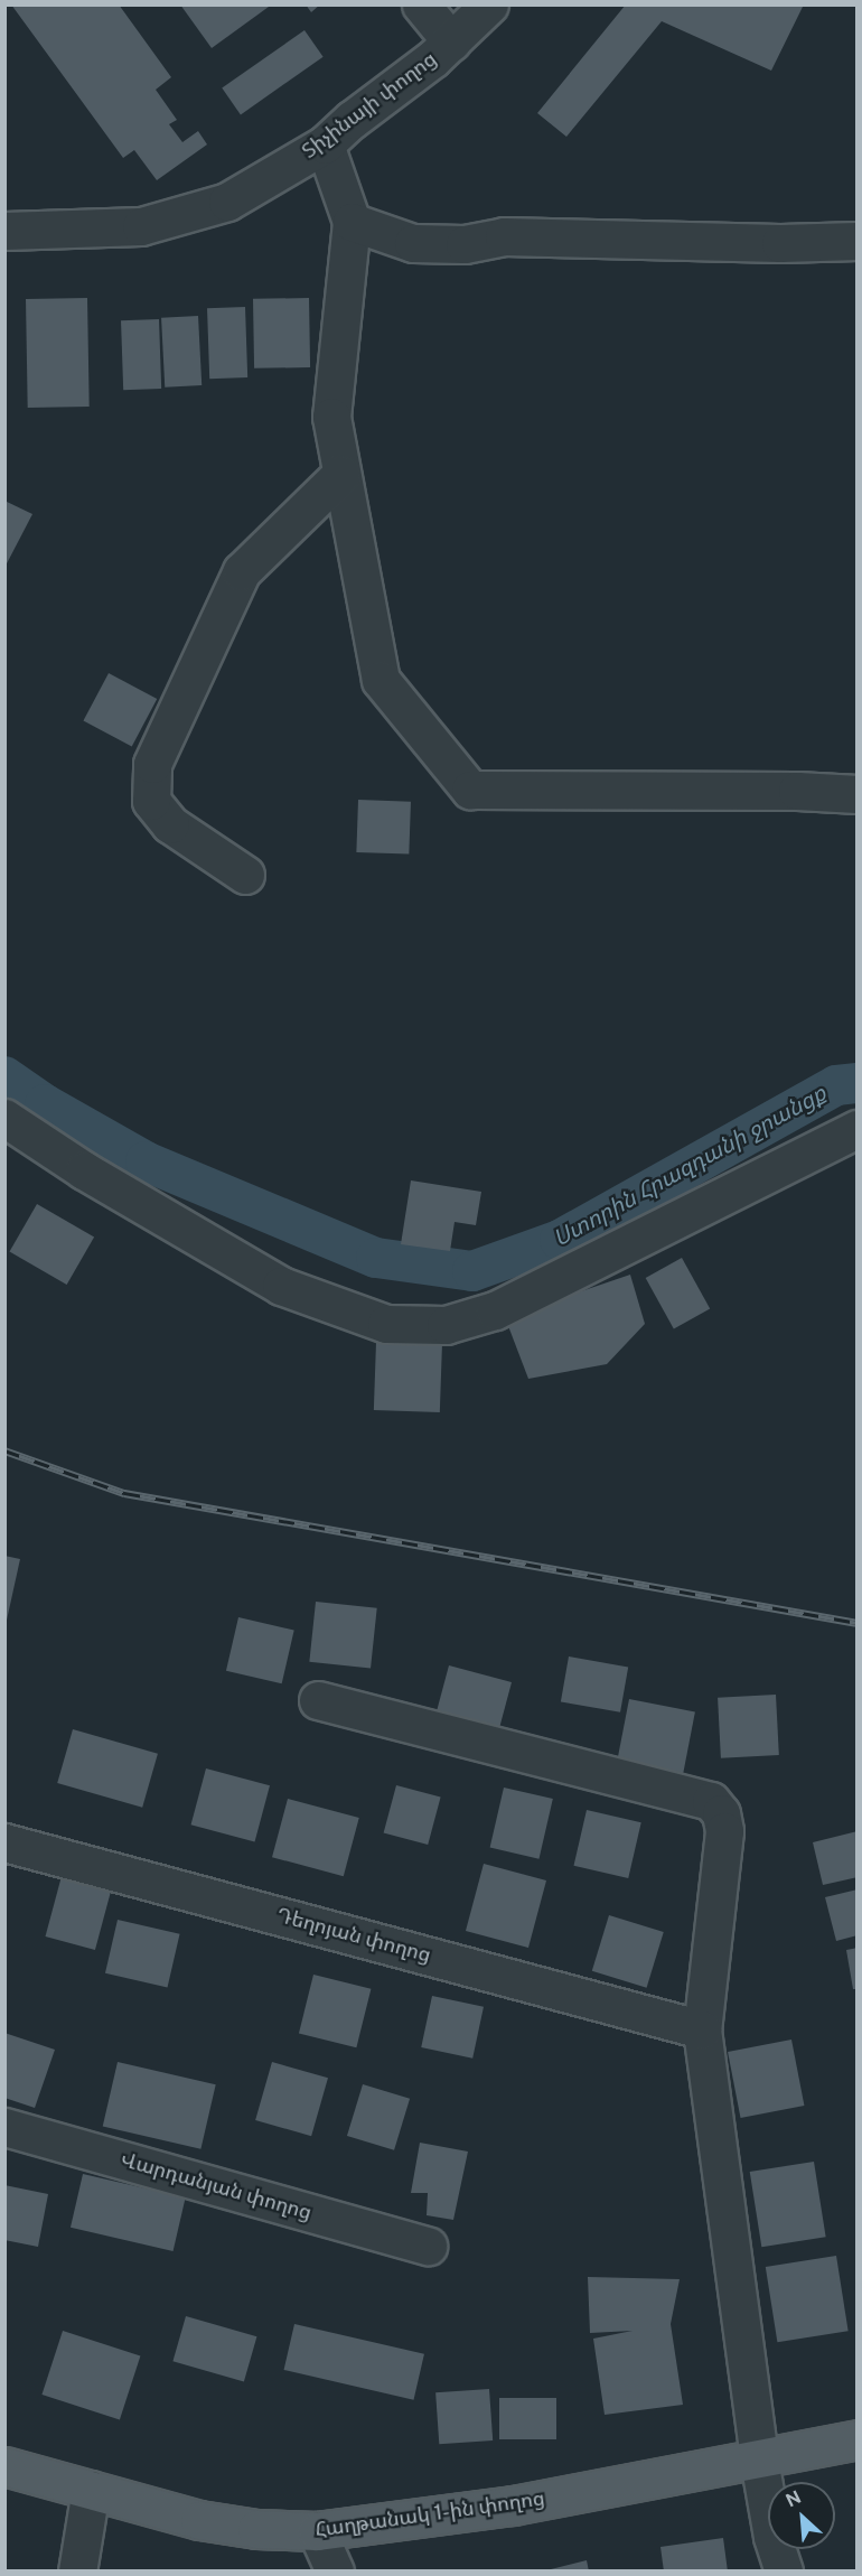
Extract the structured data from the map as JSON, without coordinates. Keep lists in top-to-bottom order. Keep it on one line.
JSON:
{"streets":{"main road":["Հաղթանակ 1-ին փողոց"],"street":["Տիչինայի փողոց","Դեղոյան փողոց","Վարդանյան փողոց"]},"water":["Ստորին Հրազդանի ջրանցք"],"north":"top left"}
